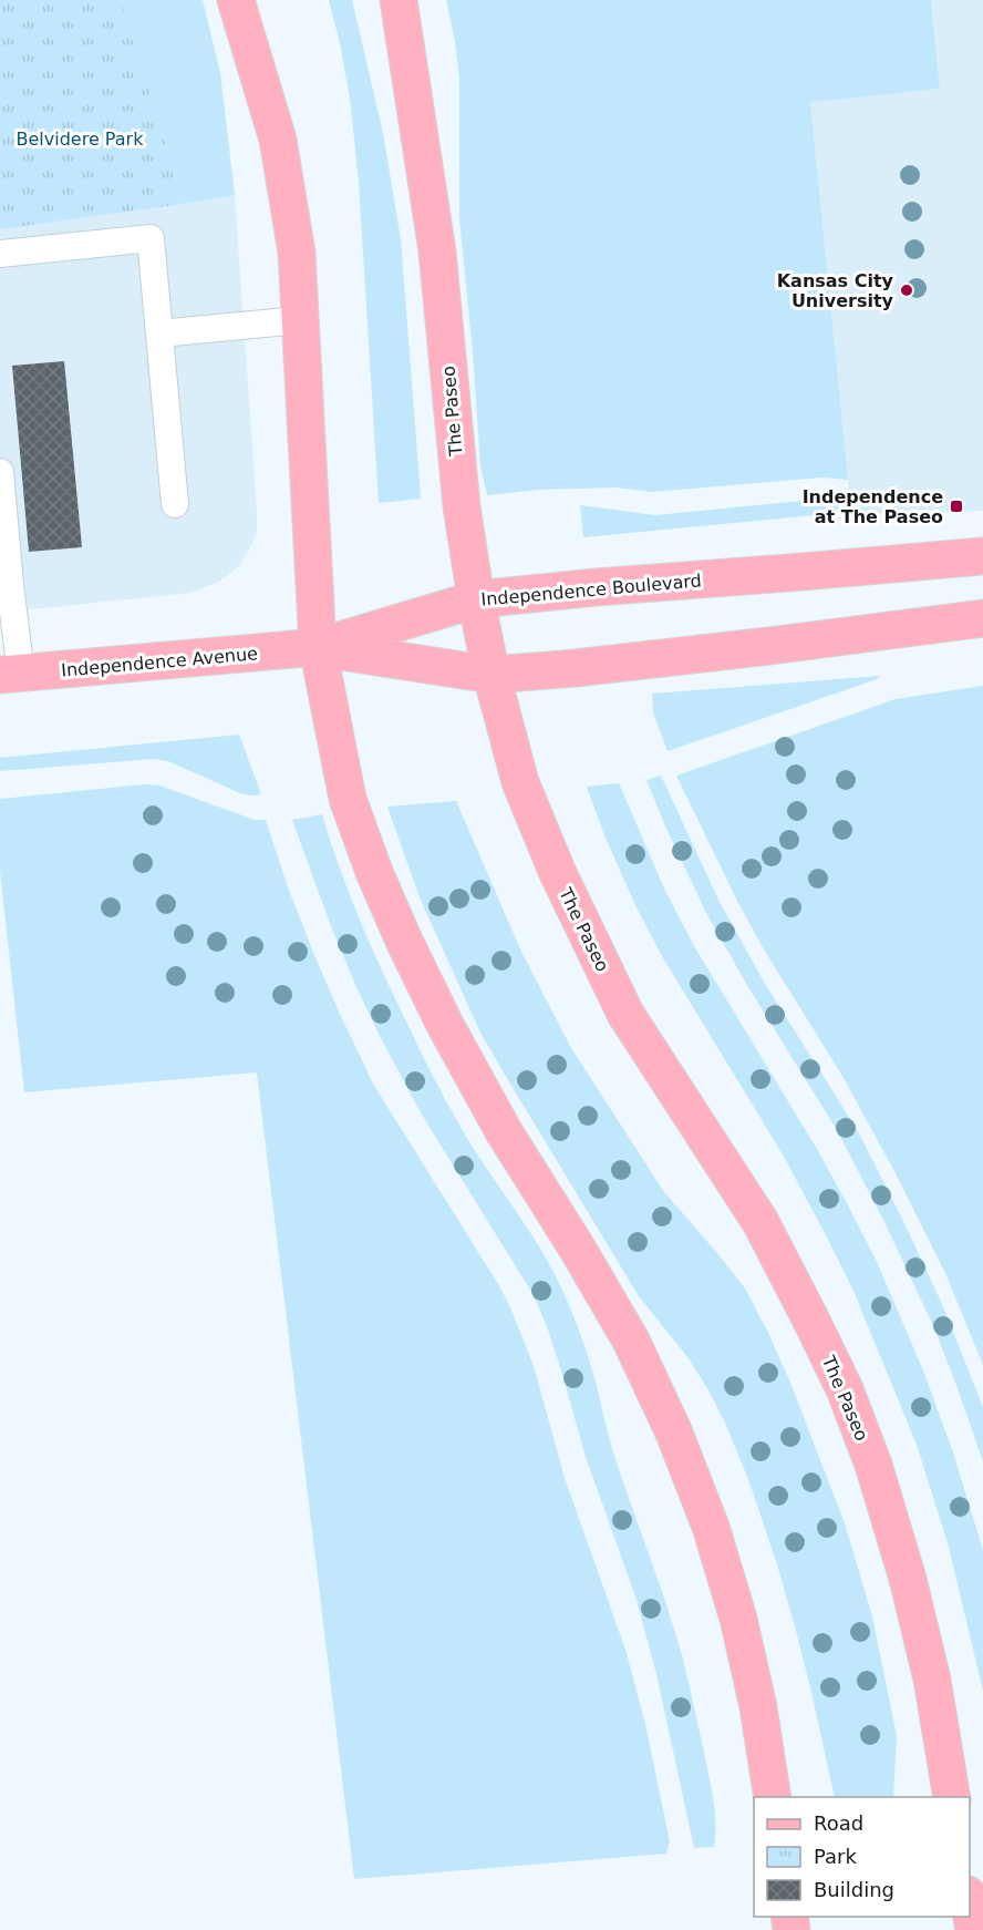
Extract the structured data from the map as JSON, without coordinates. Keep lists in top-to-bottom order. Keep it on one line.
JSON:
{"streets":{"main road":["The Paseo","Independence Boulevard","Independence Avenue"]},"crossings":[["The Paseo","Independence Boulevard"],["Independence Boulevard","Independence Avenue"]],"parks":["Belvidere Park"],"places":{"other":["Kansas City University"],"transit":["Independence at The Paseo"]},"legend":["Road","Park","Building"]}
